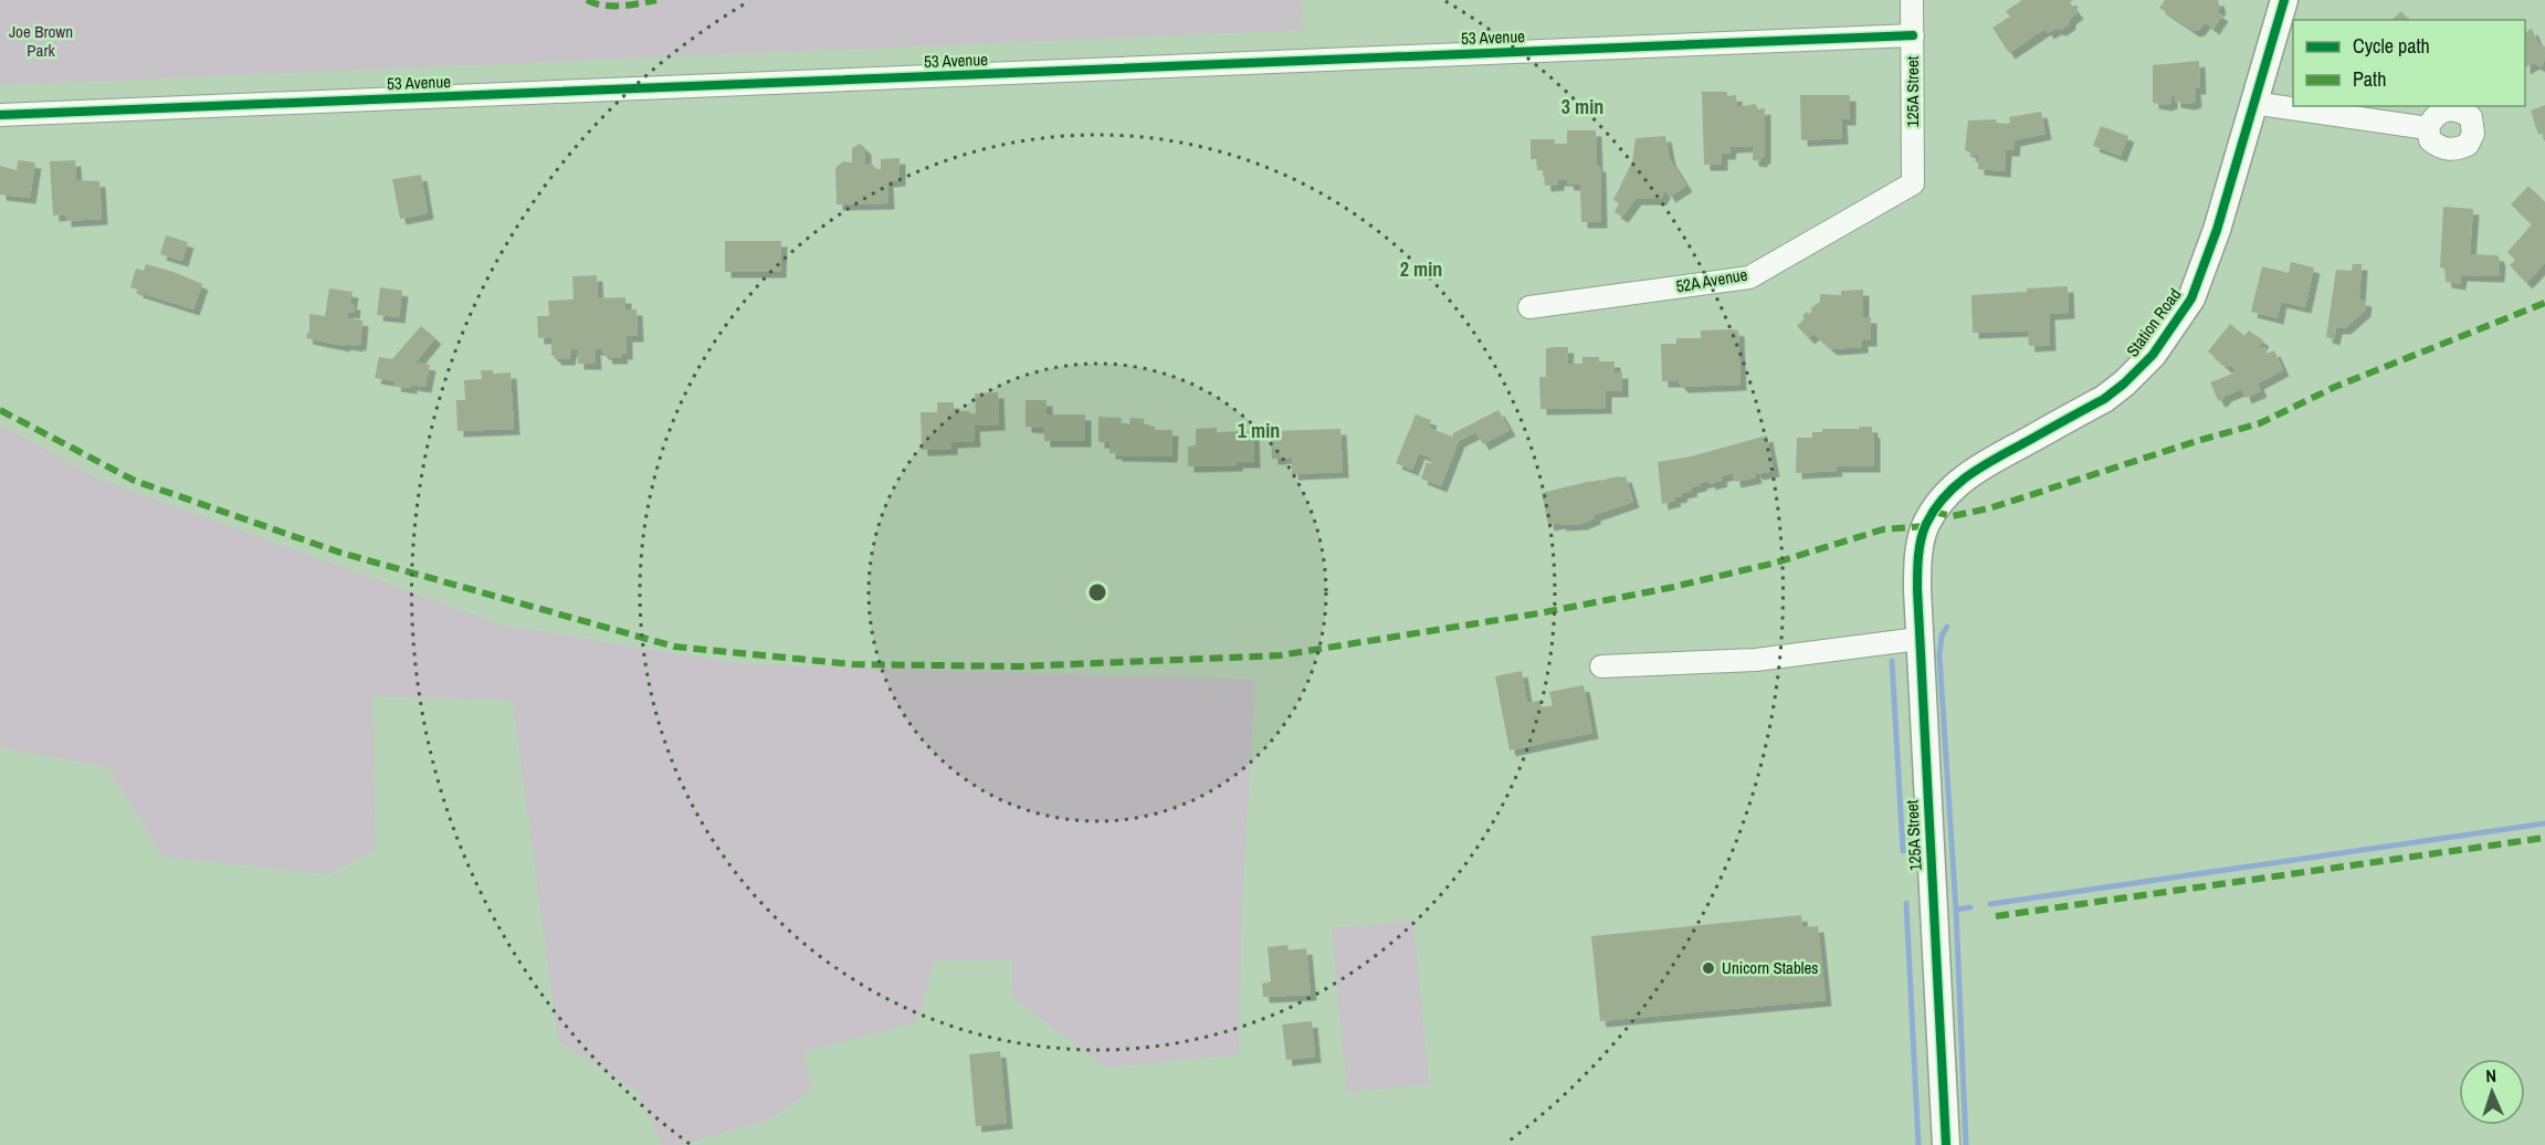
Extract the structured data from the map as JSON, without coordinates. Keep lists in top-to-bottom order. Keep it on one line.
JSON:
{"streets":{"street":["53 Avenue","125A Street","52A Avenue","Station Road"]},"crossings":[["53 Avenue","125A Street"],["125A Street","52A Avenue"],["125A Street","Station Road"]],"parks":["Joe Brown Park"],"places":["Unicorn Stables"],"legend":["Cycle path","Path"],"north":"top","rings":["3 min","2 min","1 min"]}
